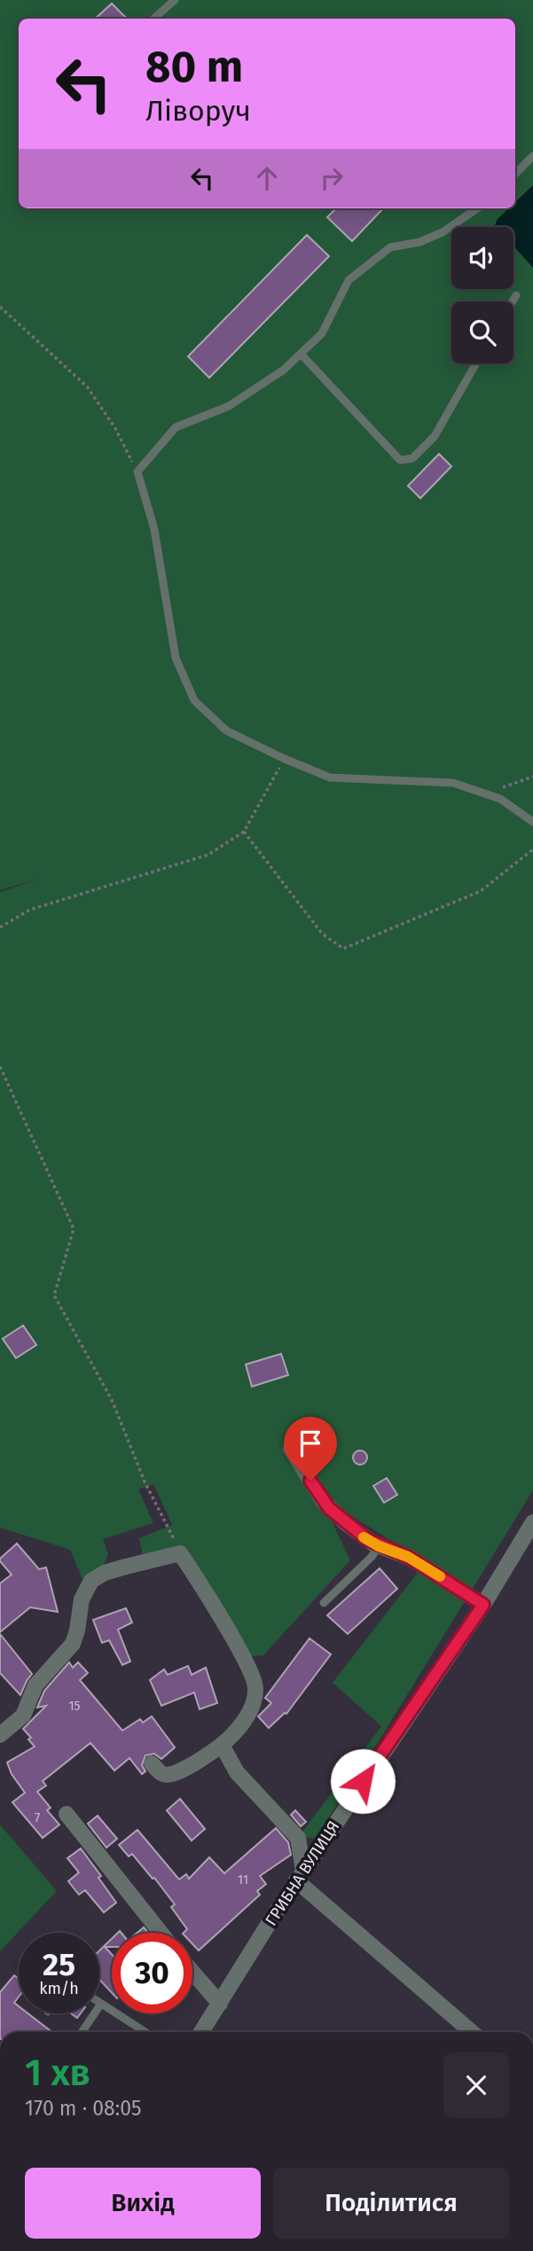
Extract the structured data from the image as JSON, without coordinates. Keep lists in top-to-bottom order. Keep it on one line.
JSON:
{"streets":{"street":["ГРИБНА ВУЛИЦЯ"]},"house_numbers":["15","7","11"],"page":{"turn":["80 m","Ліворуч"],"speed":"25 km/h","limit":"30","heading":["1 хв","170 m · 08:05"],"buttons":["Вихід","Поділитися"]}}
